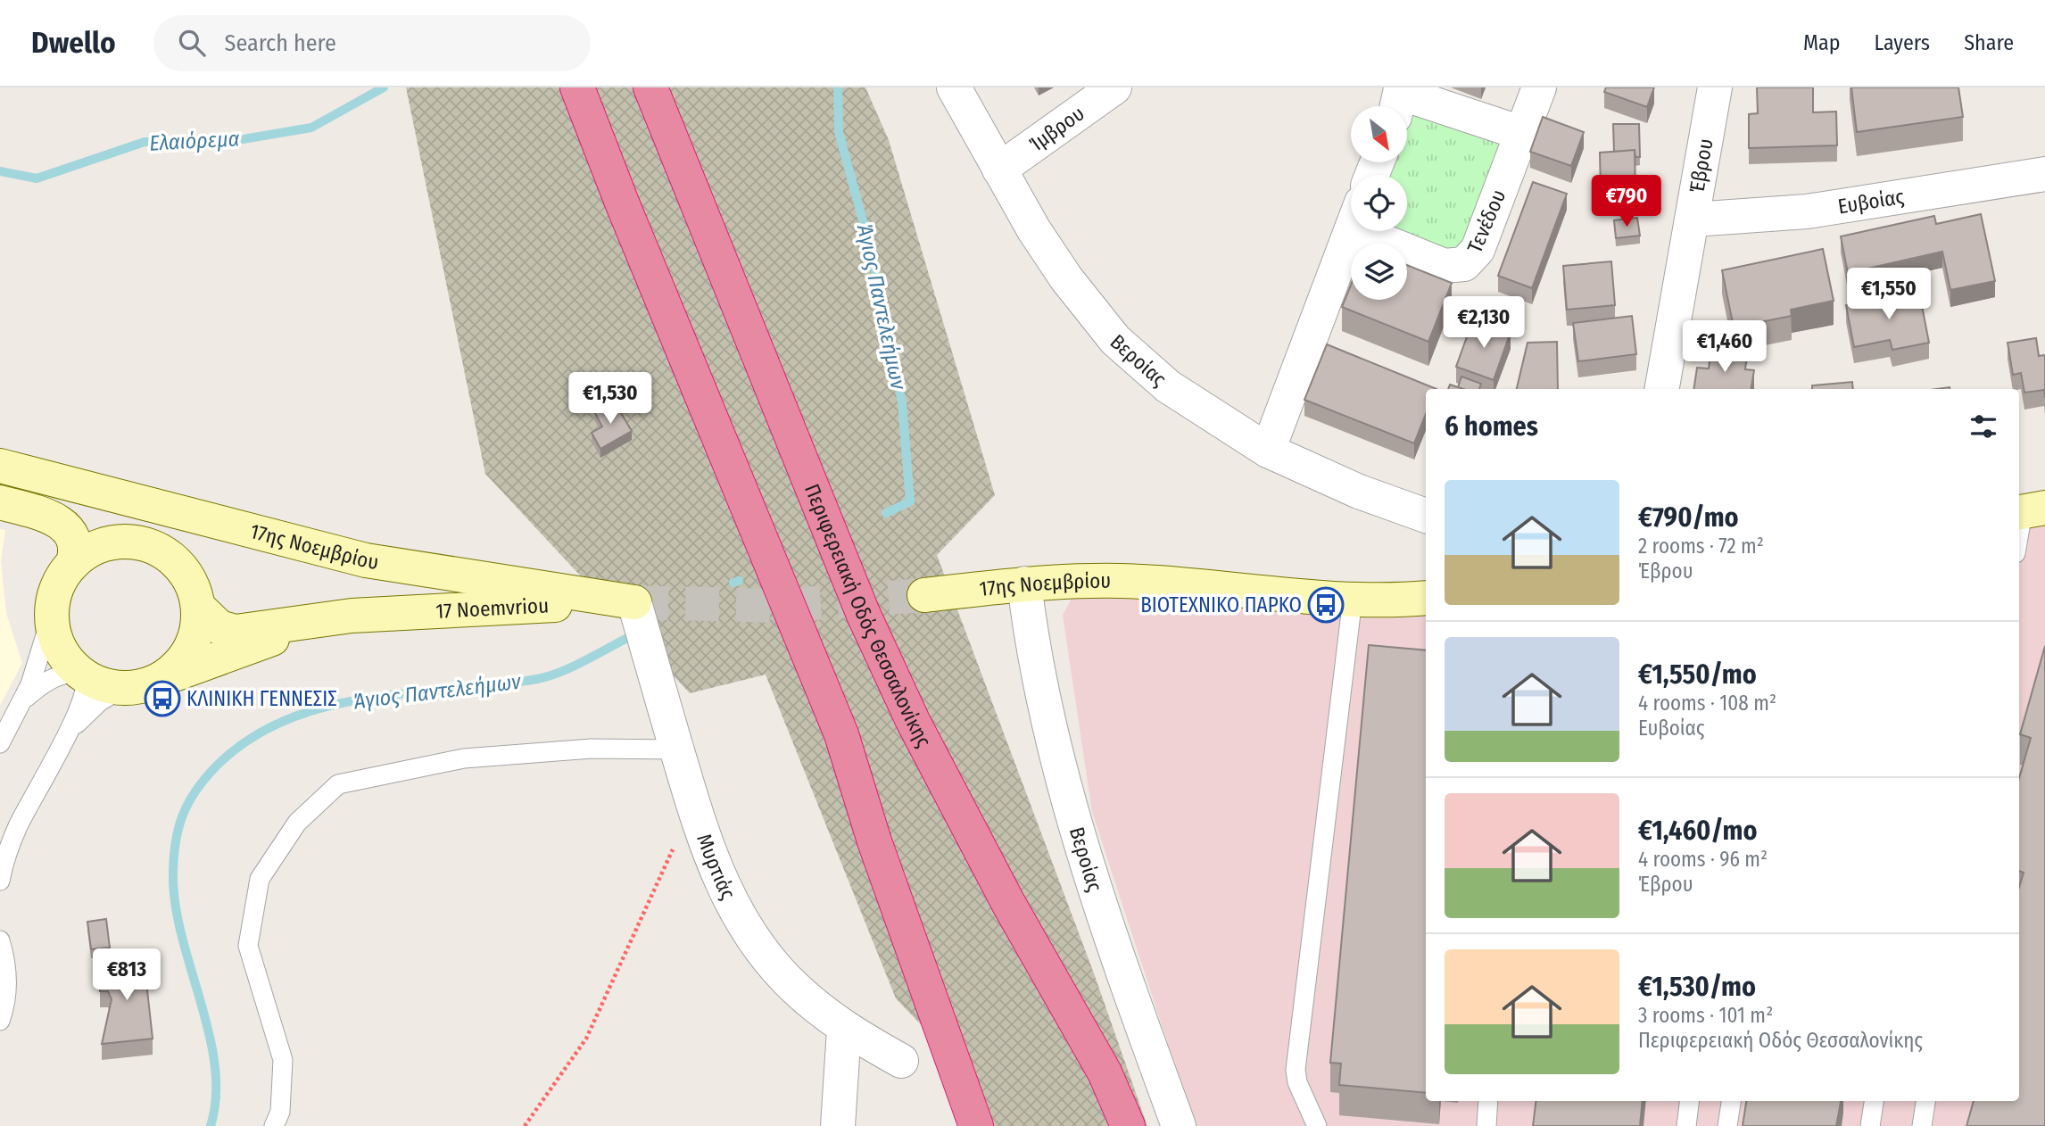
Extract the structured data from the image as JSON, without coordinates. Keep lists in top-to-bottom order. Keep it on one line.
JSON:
{"streets":{"highway":["Περιφερειακή Οδός Θεσσαλονίκης"],"street":["Ίμβρου","Έβρου","Ευβοίας","Τενέδου","Βεροίας","17ης Νοεμβρίου","17 Noemvriou","Μυρτιάς"]},"crossings":[["Ίμβρου","Βεροίας"],["Έβρου","Ευβοίας"],["Τενέδου","Βεροίας"],["Βεροίας","17ης Νοεμβρίου"],["17ης Νοεμβρίου","17 Noemvriou"],["17ης Νοεμβρίου","Μυρτιάς"],["17 Noemvriou","Μυρτιάς"]],"water":["Ελαιόρεμα","Άγιος Παντελεήμων"],"places":{"bus stop":["ΒΙΟΤΕΧΝΙΚΟ ΠΑΡΚΟ","ΚΛΙΝΙΚΗ ΓΕΝΝΕΣΙΣ"]},"north":"bottom right","page":{"header":"Dwello","search":"Search here","nav":["Map","Layers","Share"],"price":["€790","€1,550","€2,130","€1,460","€1,530","€813"],"heading":"6 homes","list":[{"name":"€790/mo","note":"2 rooms · 72 m² · Έβρου"},{"name":"€1,550/mo","note":"4 rooms · 108 m² · Ευβοίας"},{"name":"€1,460/mo","note":"4 rooms · 96 m² · Έβρου"},{"name":"€1,530/mo","note":"3 rooms · 101 m² · Περιφερειακή Οδός Θεσσαλονίκης"}]}}
